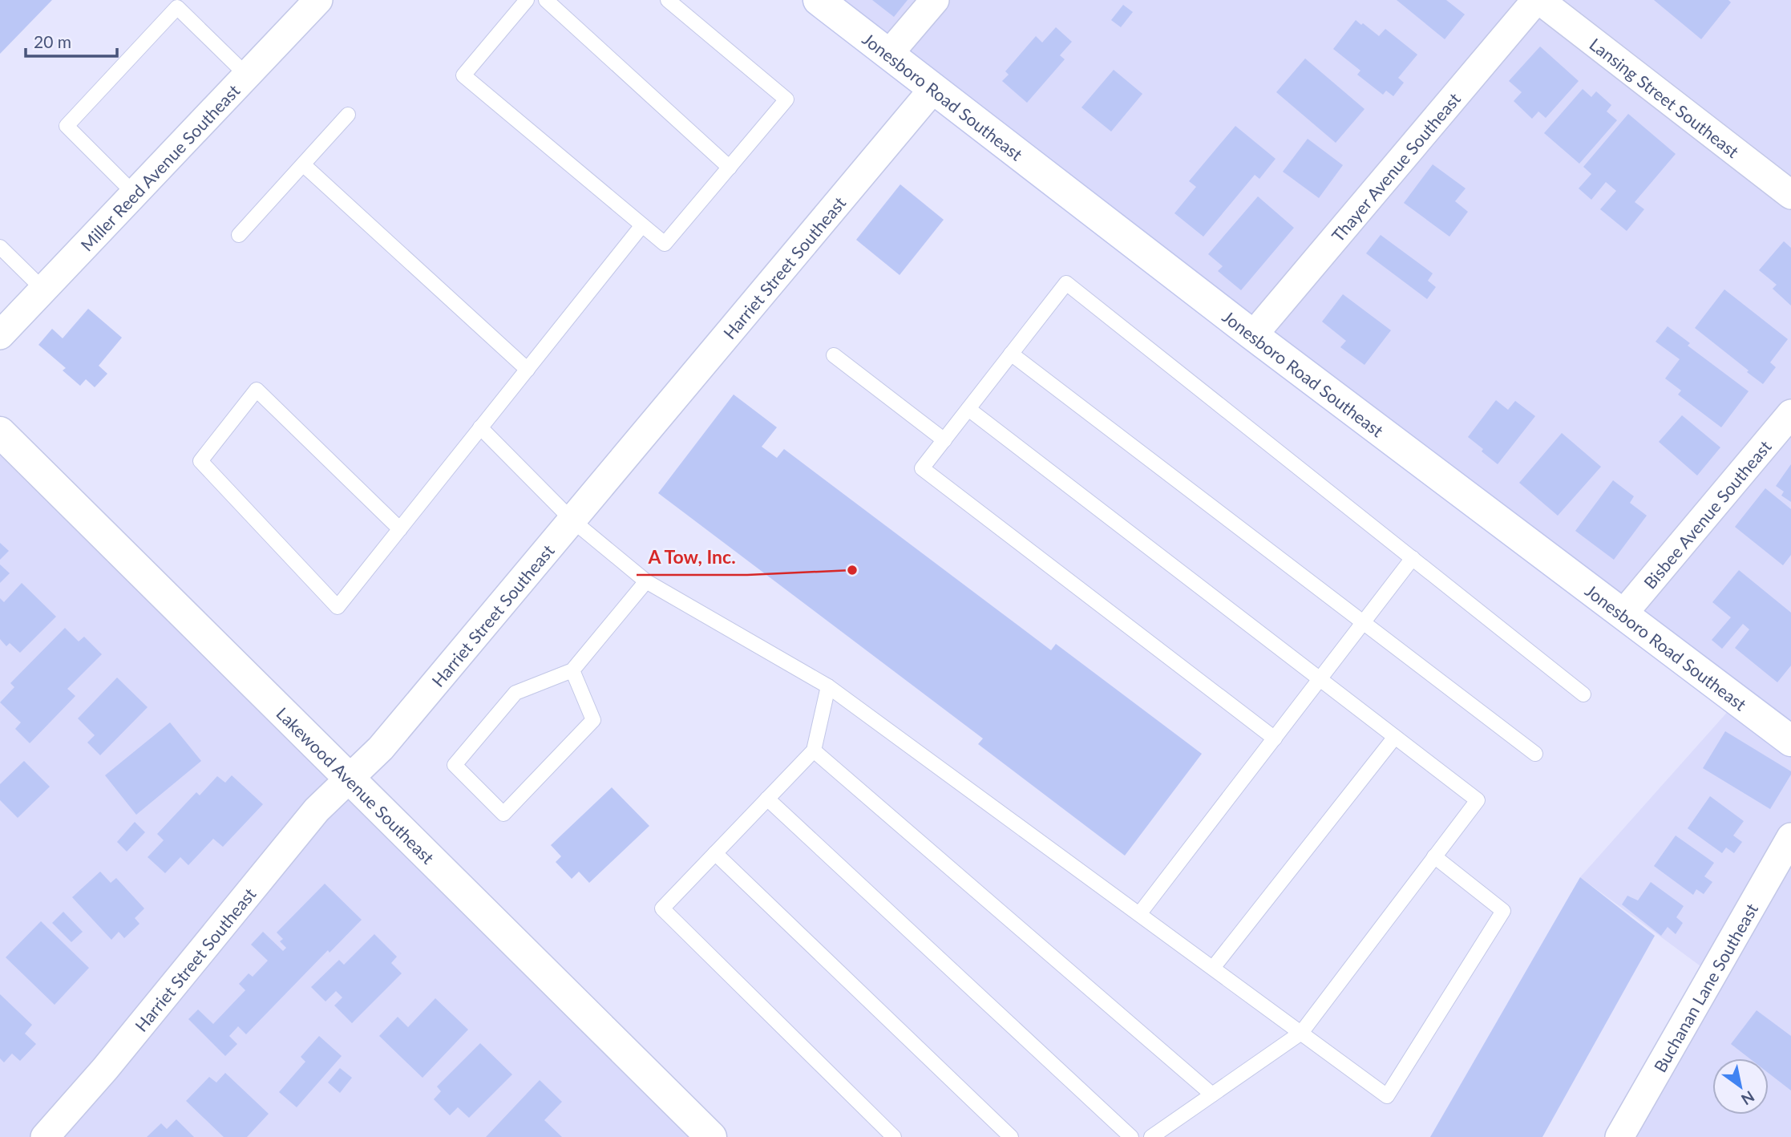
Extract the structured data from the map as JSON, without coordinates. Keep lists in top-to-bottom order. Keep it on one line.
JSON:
{"streets":{"main road":["Jonesboro Road Southeast","Lakewood Avenue Southeast"],"street":["Lansing Street Southeast","Miller Reed Avenue Southeast","Thayer Avenue Southeast","Harriet Street Southeast","Bisbee Avenue Southeast","Buchanan Lane Southeast"]},"crossings":[["Jonesboro Road Southeast","Thayer Avenue Southeast"],["Jonesboro Road Southeast","Harriet Street Southeast"],["Jonesboro Road Southeast","Bisbee Avenue Southeast"],["Lansing Street Southeast","Thayer Avenue Southeast"],["Harriet Street Southeast","Lakewood Avenue Southeast"]],"places":["A Tow, Inc."],"scale_bar":"20 m","north":"bottom right"}
